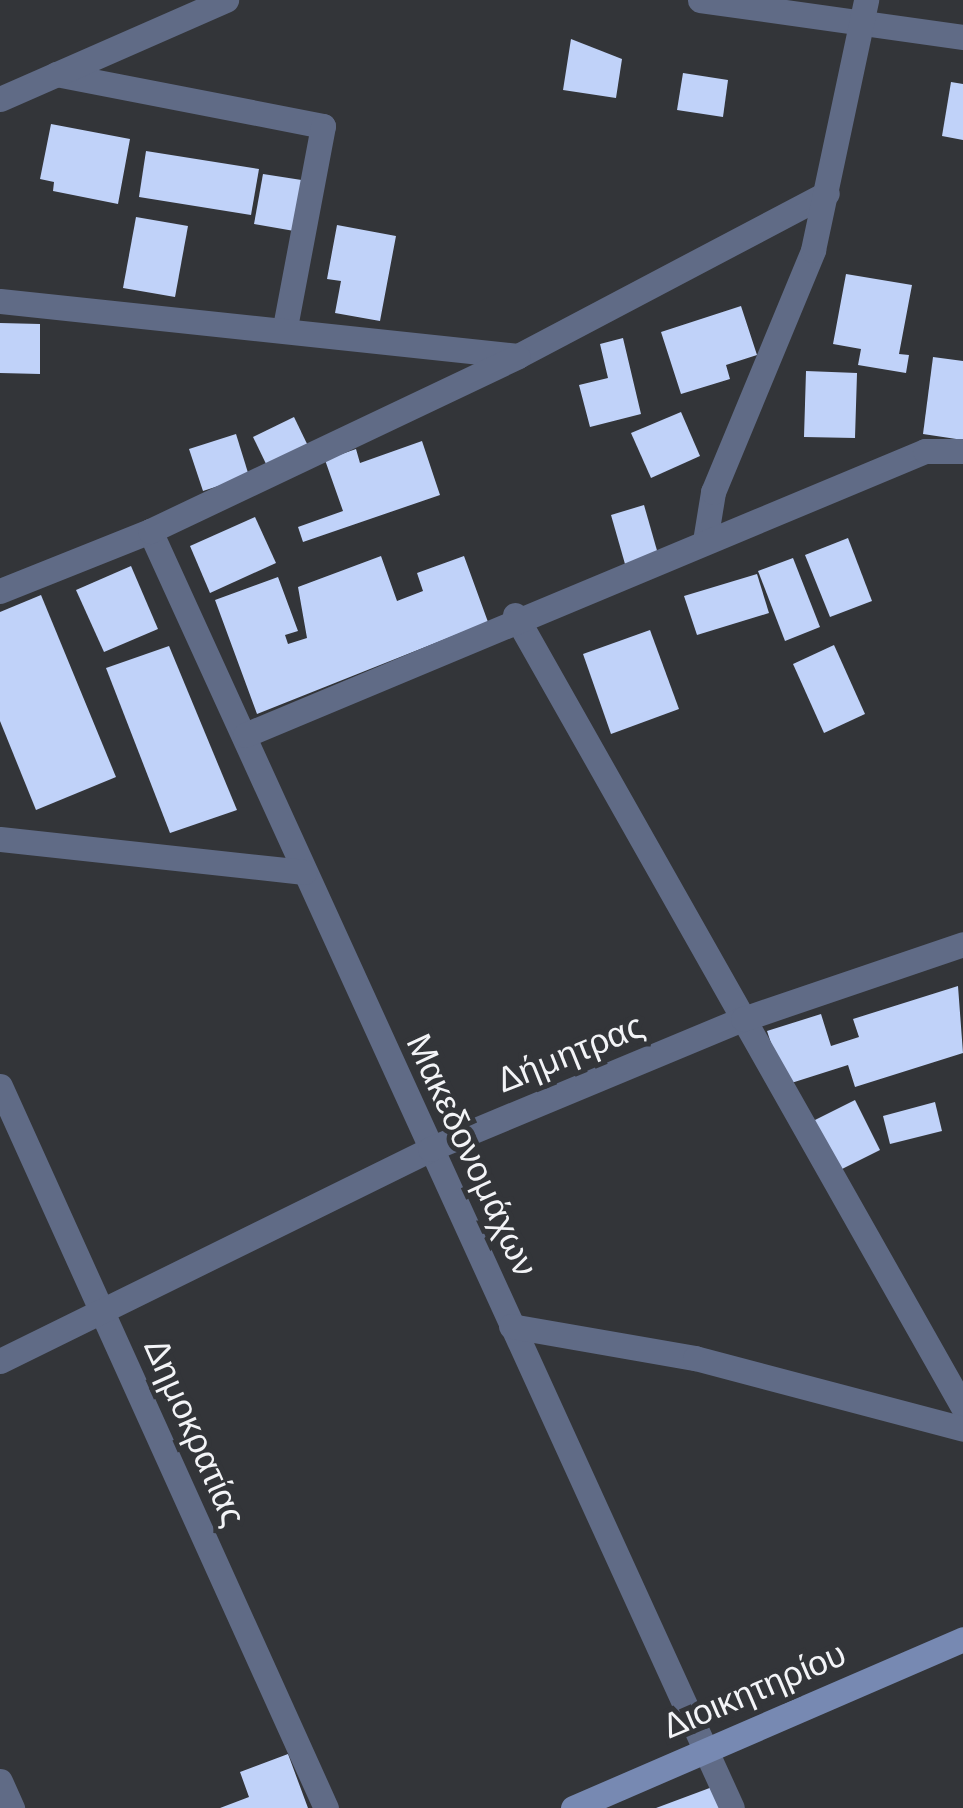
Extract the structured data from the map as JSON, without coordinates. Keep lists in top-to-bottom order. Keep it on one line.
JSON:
{"streets":{"street":["Δήμητρας","Μακεδονομάχων","Δημοκρατίας","Διοικητηρίου"]},"crossings":[["Δήμητρας","Μακεδονομάχων"],["Δήμητρας","Δημοκρατίας"],["Μακεδονομάχων","Διοικητηρίου"]]}
